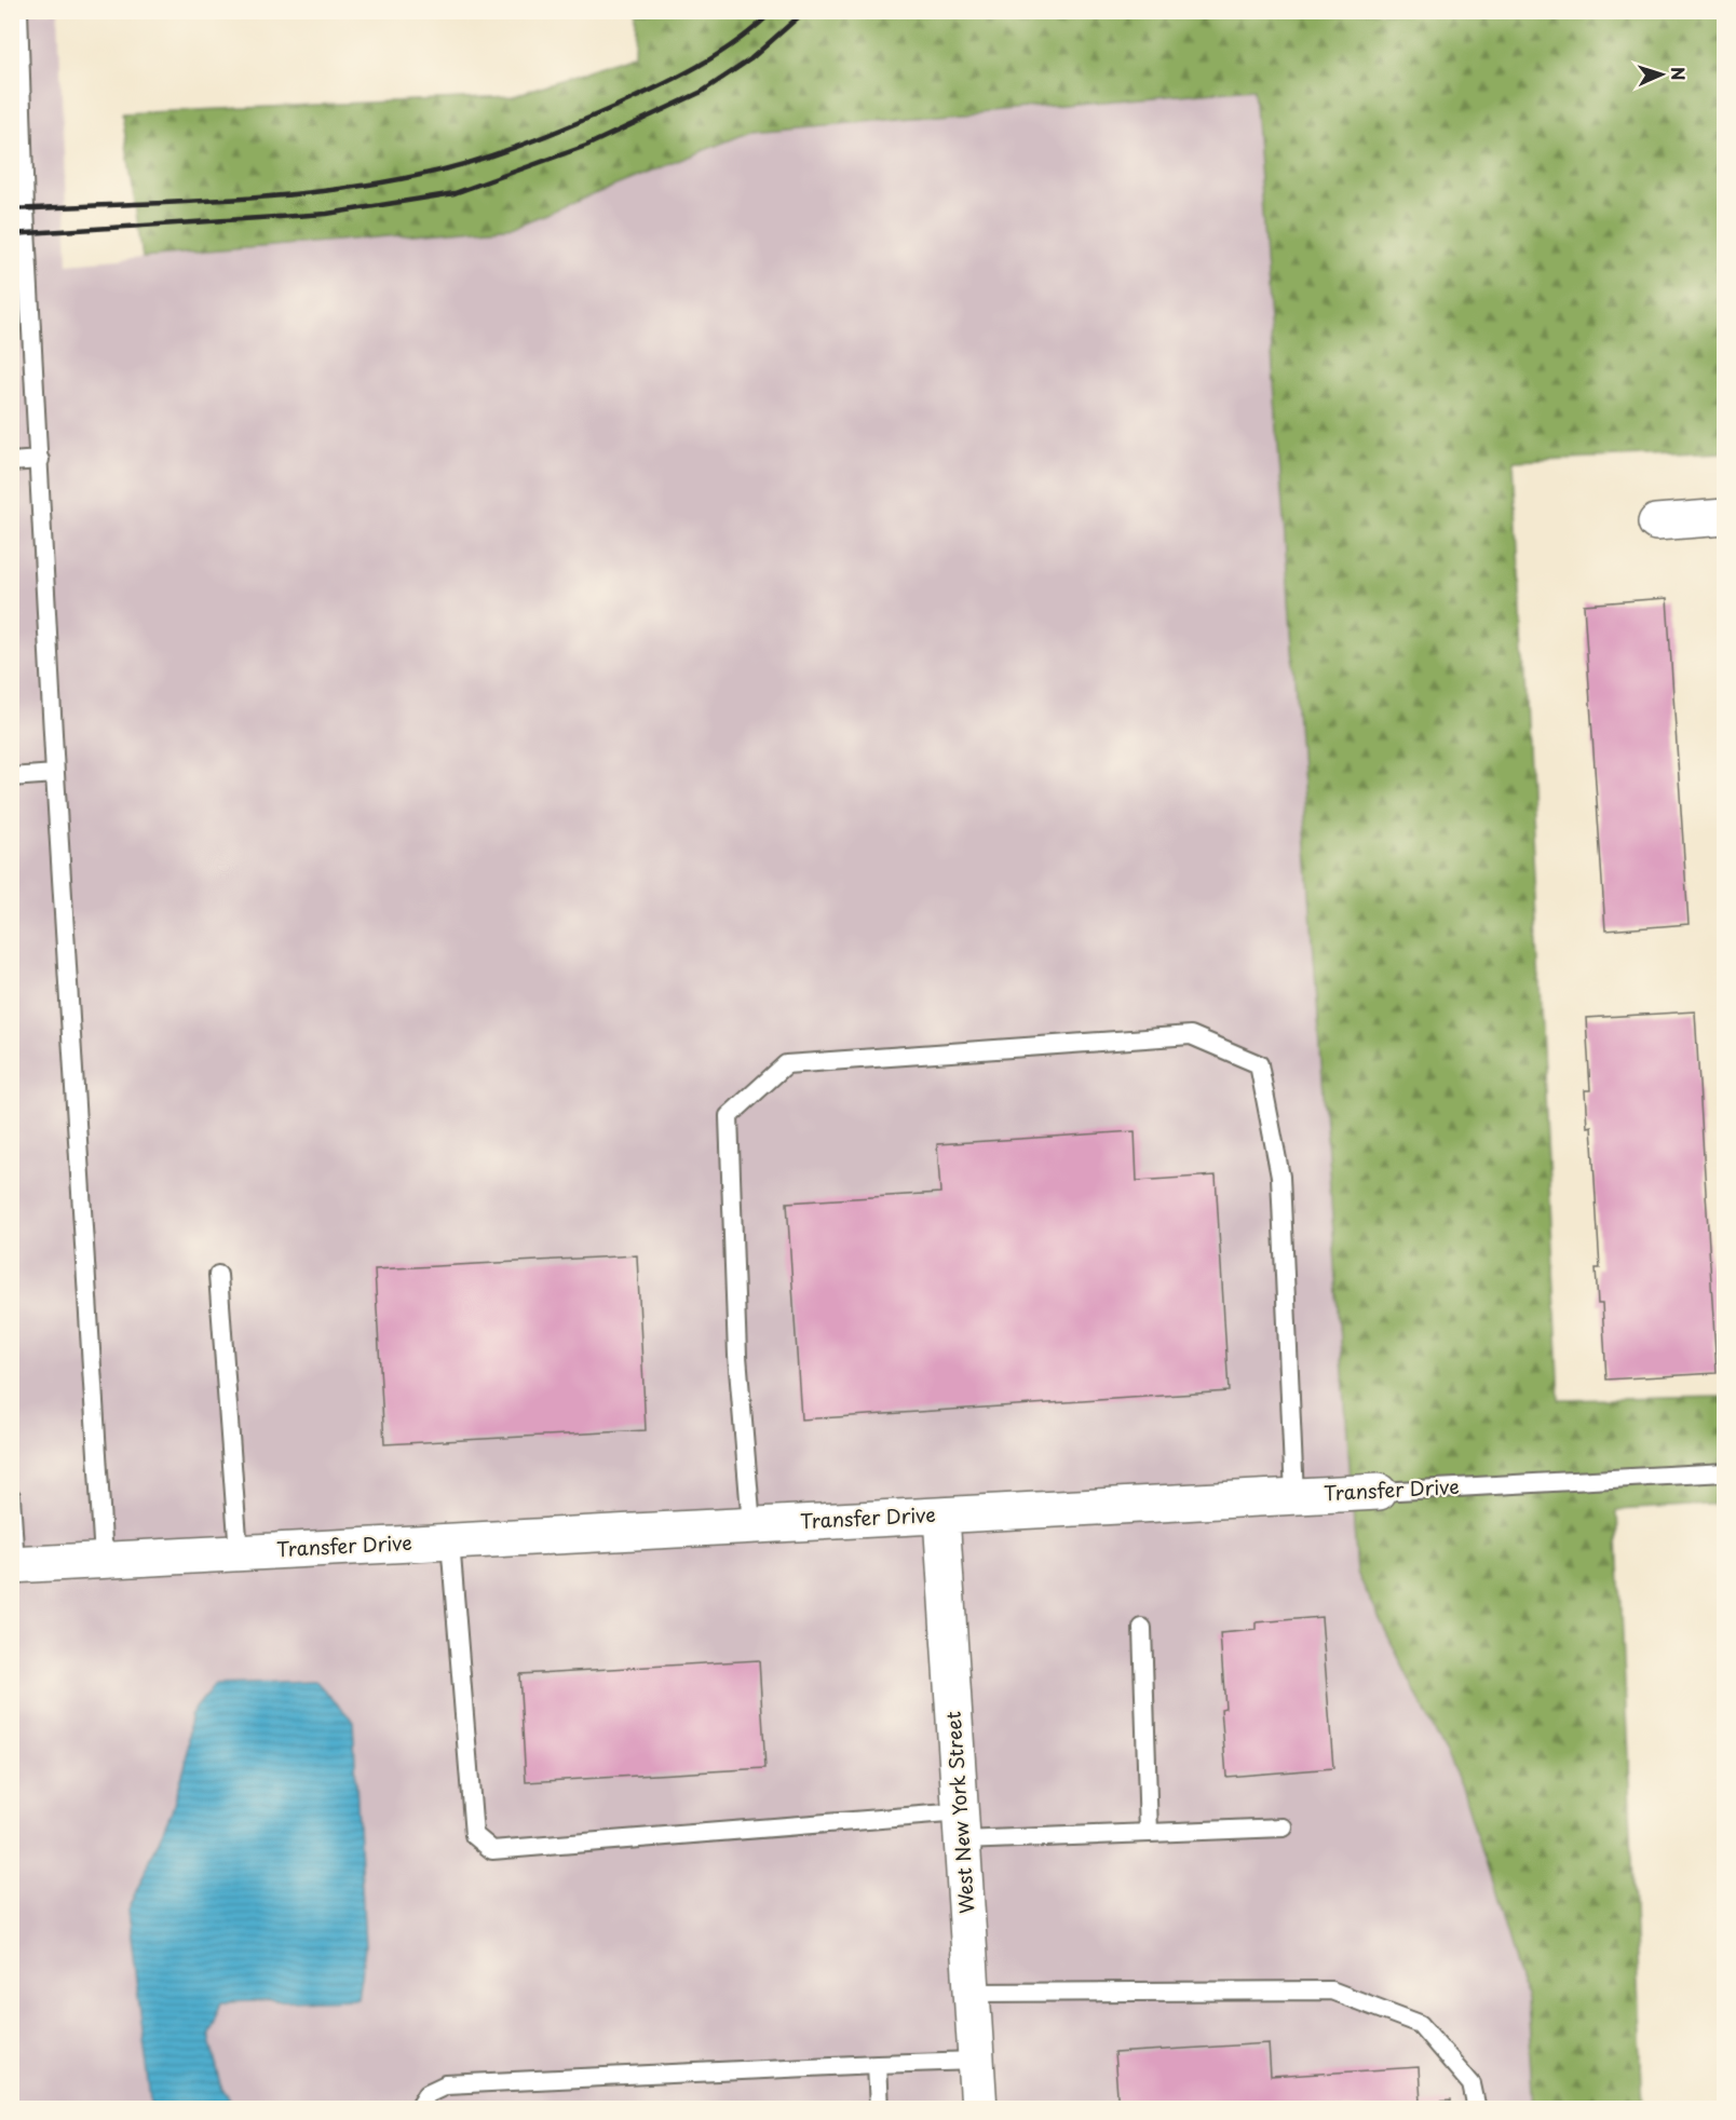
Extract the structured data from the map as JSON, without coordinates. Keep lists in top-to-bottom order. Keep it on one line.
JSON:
{"streets":{"street":["Transfer Drive","West New York Street"]},"crossings":[["Transfer Drive","West New York Street"]],"north":"right"}
